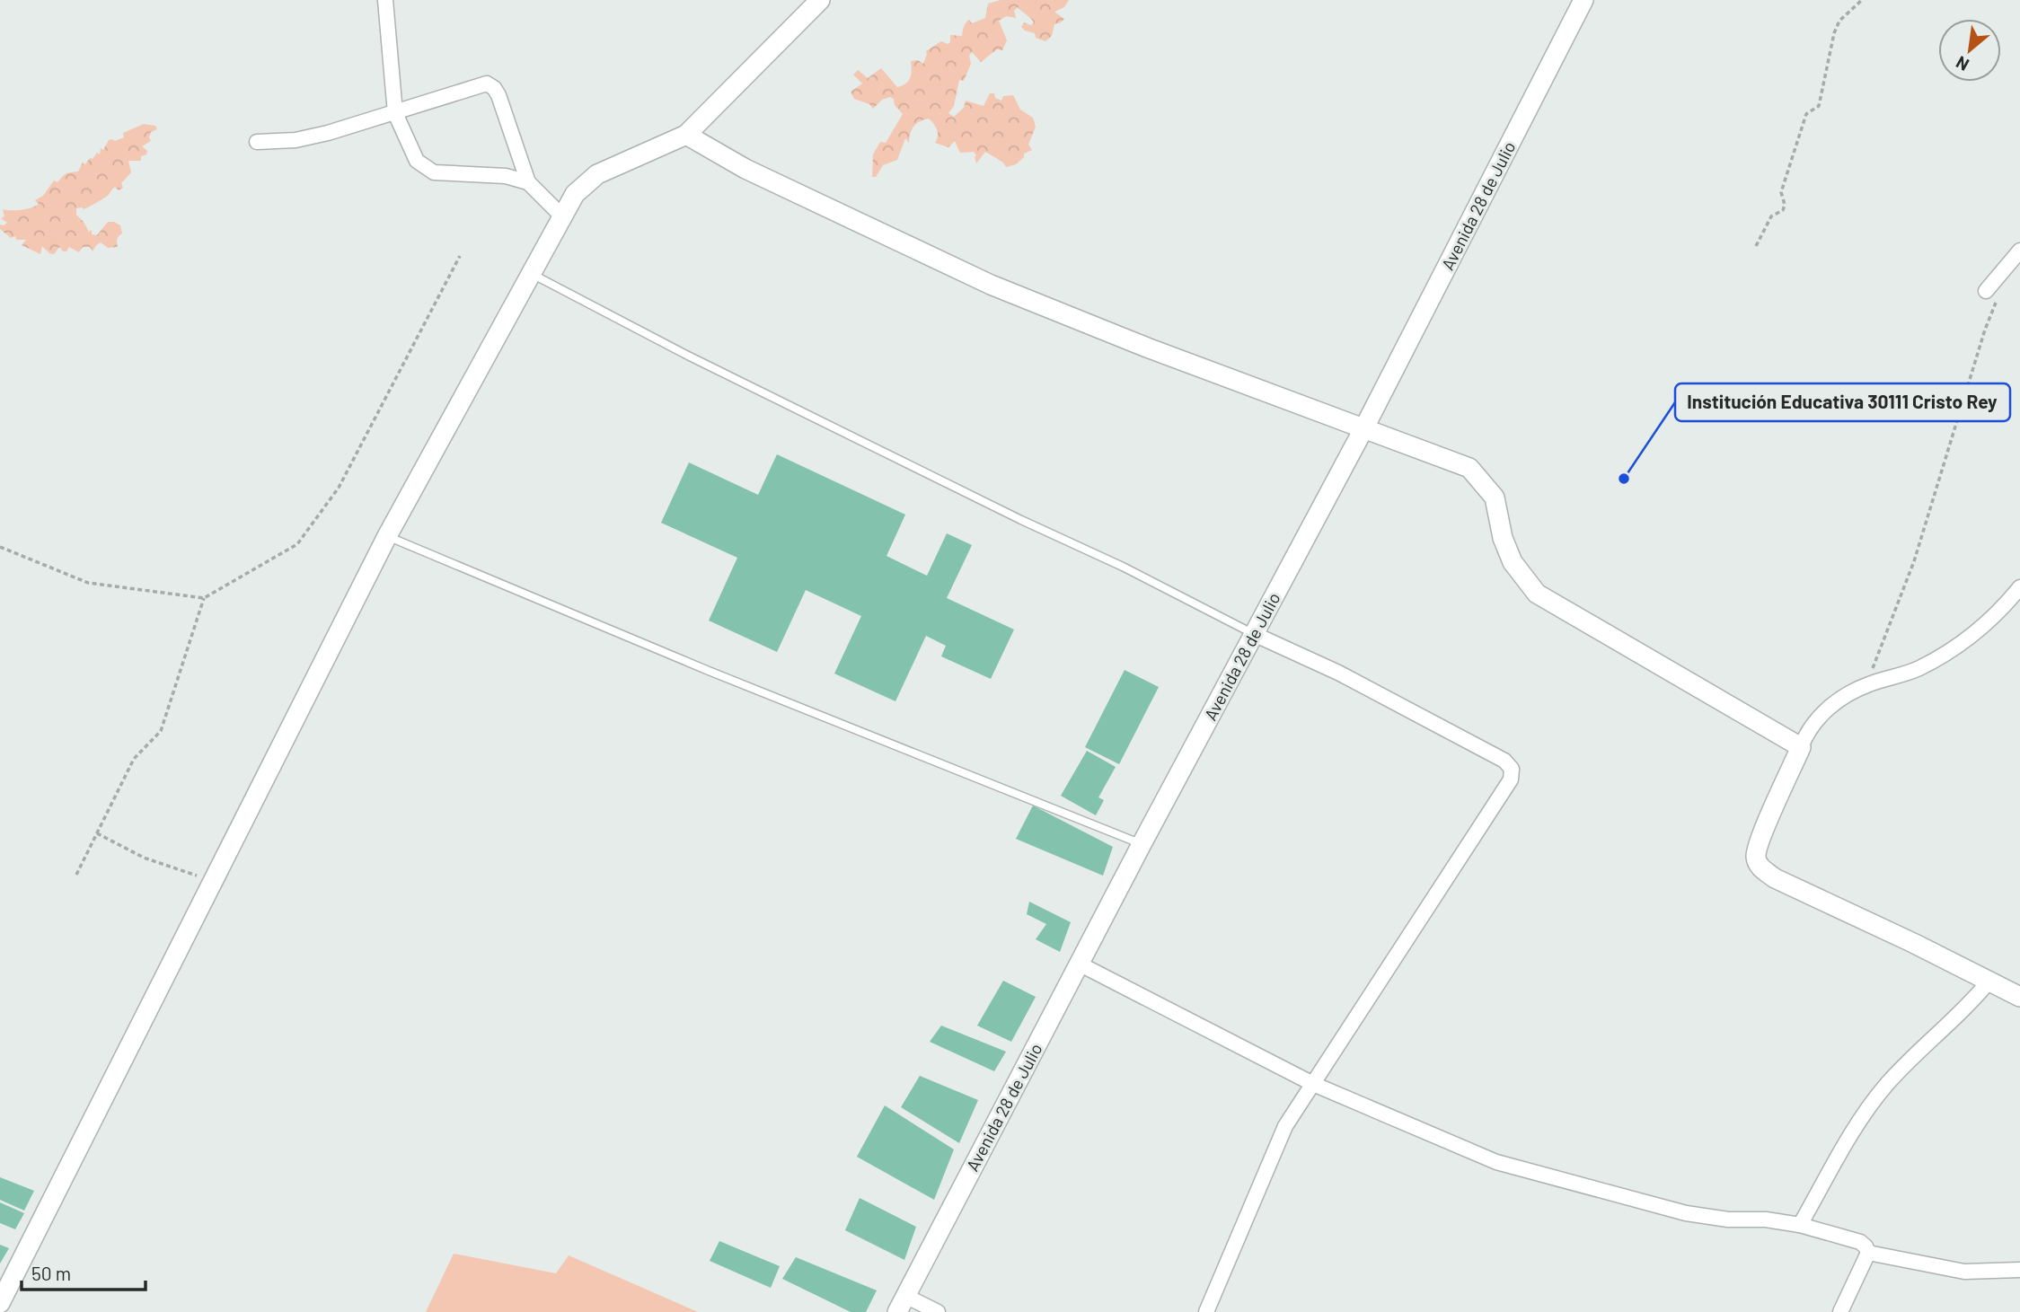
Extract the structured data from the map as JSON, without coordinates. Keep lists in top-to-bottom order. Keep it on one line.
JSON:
{"streets":{"street":["Avenida 28 de Julio"]},"places":["Institución Educativa 30111 Cristo Rey"],"scale_bar":"50 m","north":"bottom left"}
